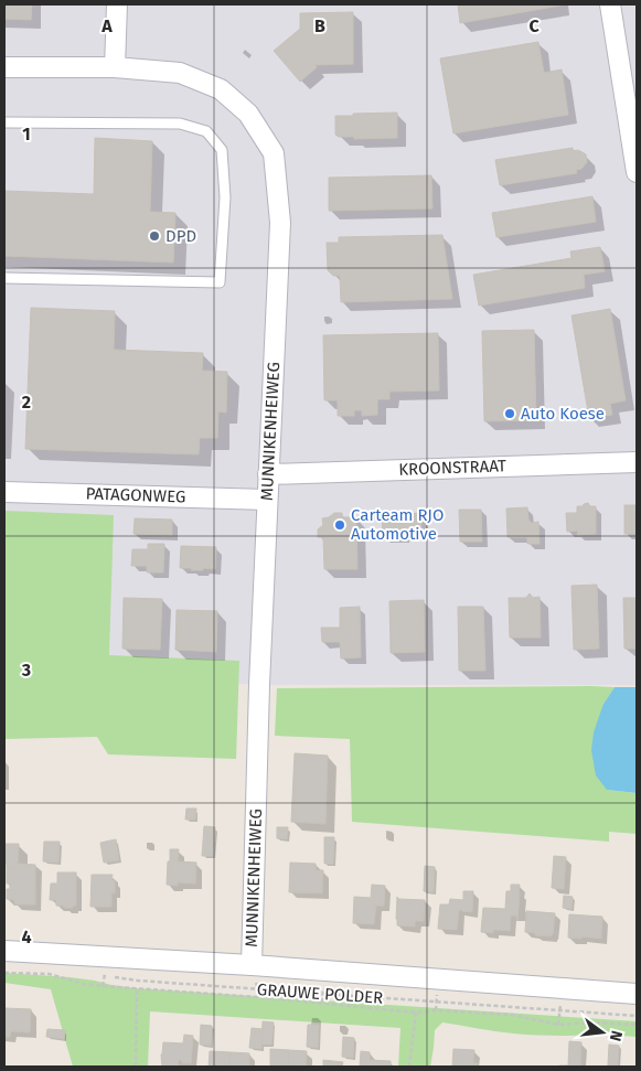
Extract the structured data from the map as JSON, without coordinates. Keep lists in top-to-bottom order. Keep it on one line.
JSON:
{"streets":{"street":["MUNNIKENHEIWEG","KROONSTRAAT","PATAGONWEG","GRAUWE POLDER"]},"crossings":[["MUNNIKENHEIWEG","KROONSTRAAT"],["MUNNIKENHEIWEG","PATAGONWEG"],["MUNNIKENHEIWEG","GRAUWE POLDER"]],"places":["DPD","Auto Koese","Carteam RJO Automotive"],"north":"right","grid":{"columns":["A","B","C"],"rows":["1","2","3","4"]}}
